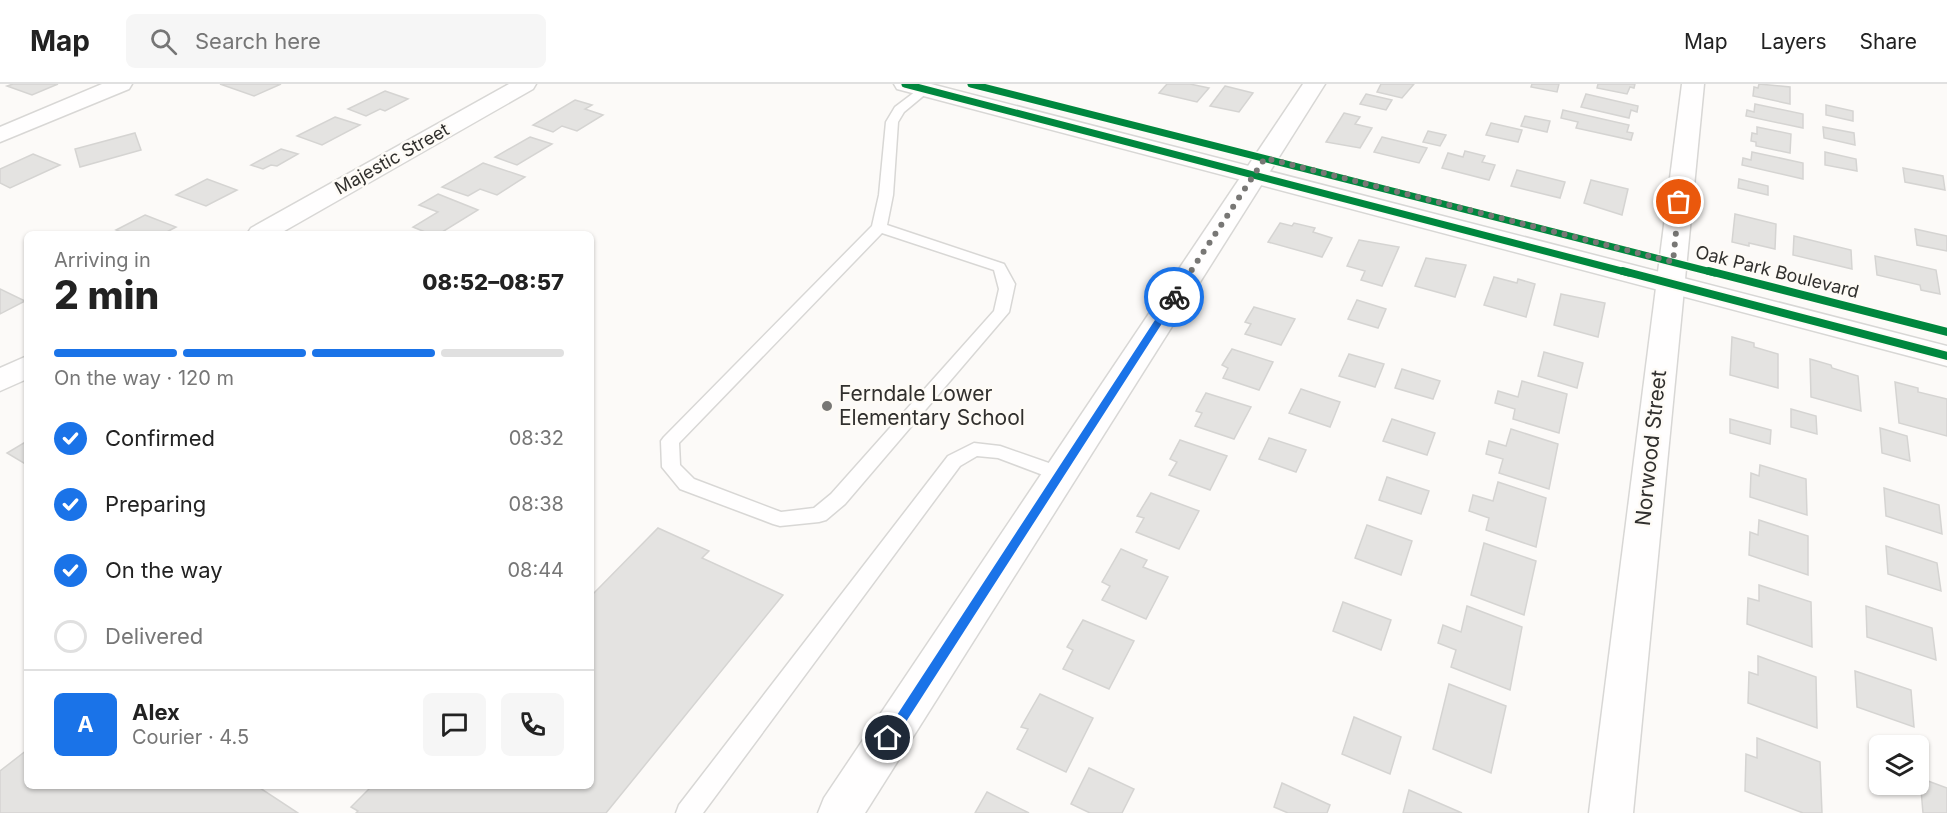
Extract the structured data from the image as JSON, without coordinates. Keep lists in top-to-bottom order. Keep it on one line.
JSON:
{"streets":{"street":["Majestic Street","Oak Park Boulevard","Norwood Street"]},"crossings":[["Oak Park Boulevard","Norwood Street"]],"places":["Ferndale Lower Elementary School"],"page":{"header":"Map","search":"Search here","nav":["Map","Layers","Share"],"heading":["2 min","Arriving in","08:52–08:57"],"panel":["Alex","Courier · 4.5"],"bar":"On the way · 120 m","list":[["Confirmed","08:32"],["Preparing","08:38"],["On the way","08:44"],"Delivered"],"round":"A"}}
